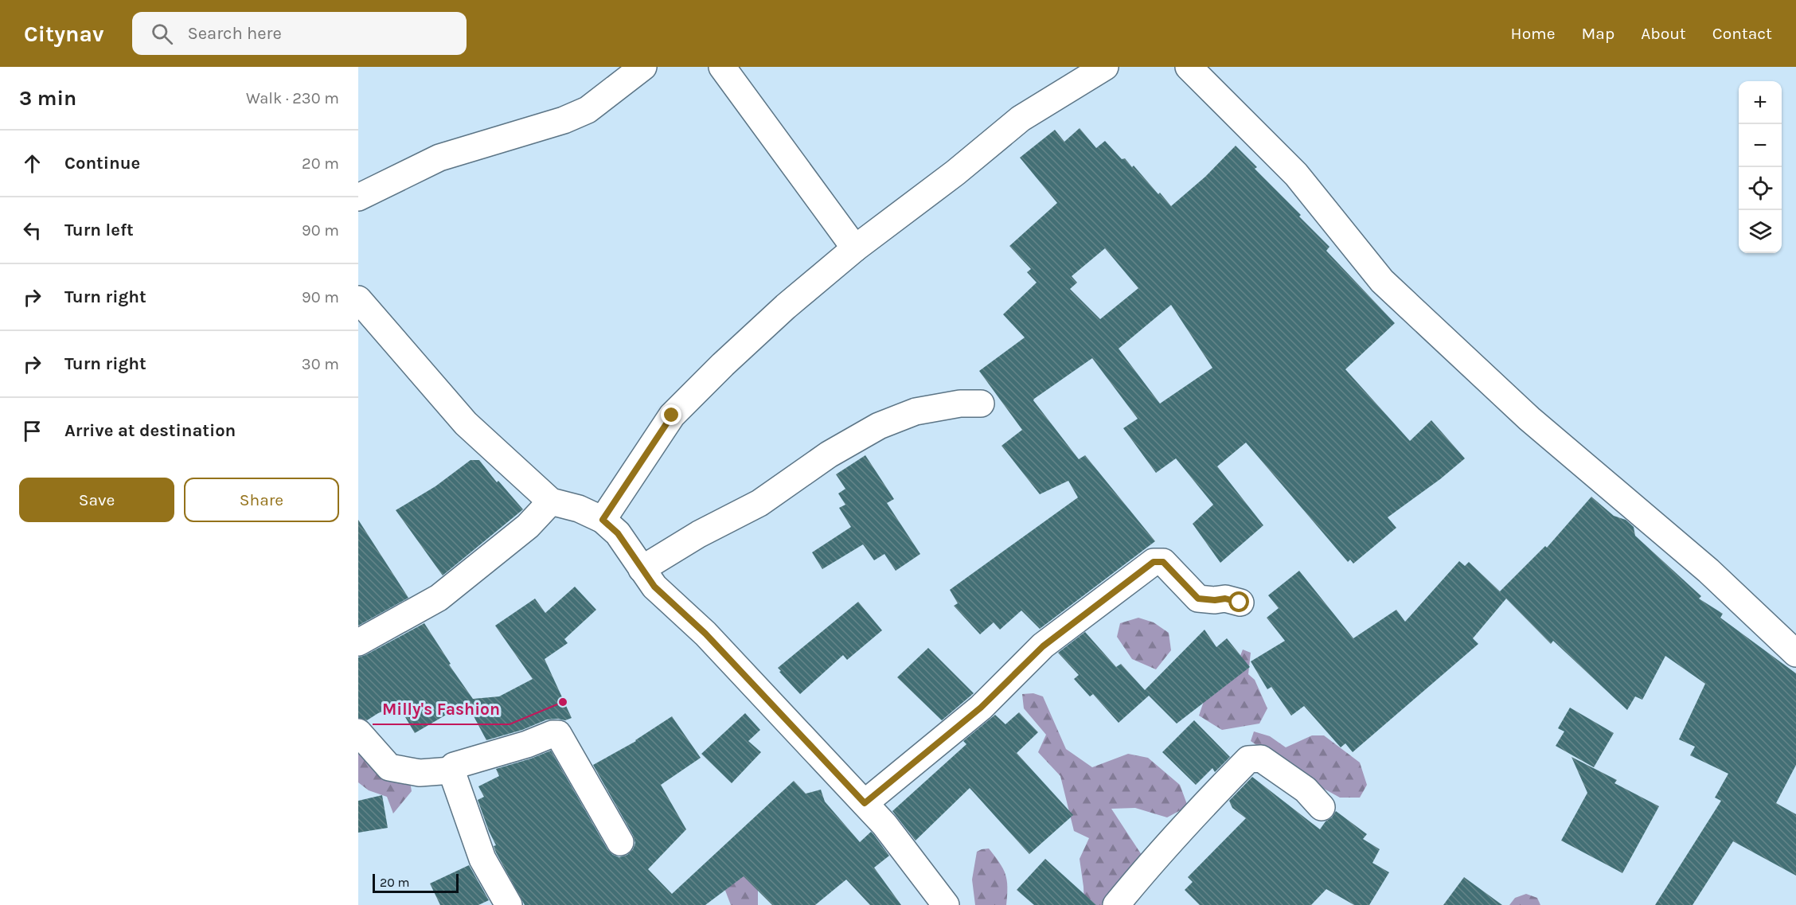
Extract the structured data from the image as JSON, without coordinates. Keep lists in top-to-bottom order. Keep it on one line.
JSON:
{"places":["Milly's Fashion"],"scale_bar":"20 m","page":{"header":"Citynav","search":"Search here","nav":["Home","Map","About","Contact"],"heading":["3 min","Walk · 230 m"],"map_buttons":["+","−"],"list":[["Continue","20 m"],["Turn left","90 m"],["Turn right","90 m"],["Turn right","30 m"],"Arrive at destination"],"buttons":["Save","Share"],"scale":"20 m"}}
